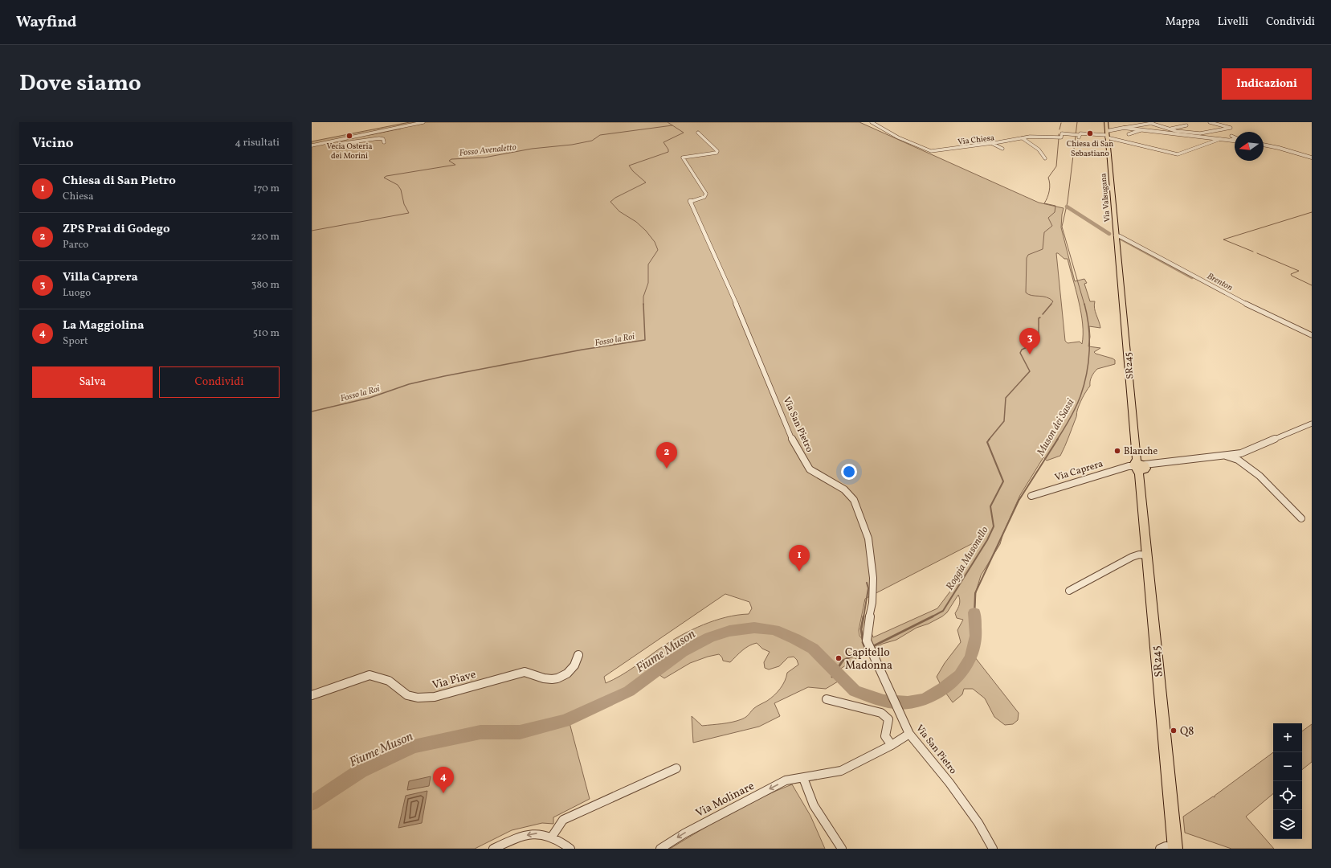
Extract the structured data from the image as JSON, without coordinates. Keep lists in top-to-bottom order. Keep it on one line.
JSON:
{"streets":{"main road":["Via Valsugana","SR245"],"street":["Via Chiesa","Via San Pietro","Via Caprera","Via Piave","Via Molinare"]},"crossings":[["Via Chiesa","Via Valsugana"],["Via Valsugana","SR245"],["SR245","Via Caprera"],["Via San Pietro","Via Molinare"]],"one_way":["Via Molinare"],"water":["Fosso Avenaletto","Brenton","Fosso la Roi","Muson dei Sassi","Roggia Musonello","Fiume Muson"],"places":["Chiesa di San Sebastiano","Vecia Osteria dei Morini","Blanche","Capitello Madonna","Q8"],"north":"left","page":{"header":"Wayfind","nav":["Mappa","Livelli","Condividi"],"title":"Dove siamo","buttons":["Indicazioni",["Salva","Condividi"]],"heading":["Vicino","4 risultati"],"list":[{"mark":"1","name":"Chiesa di San Pietro","note":"Chiesa","value":"170 m"},{"mark":"2","name":"ZPS Prai di Godego","note":"Parco","value":"220 m"},{"mark":"3","name":"Villa Caprera","note":"Luogo","value":"380 m"},{"mark":"4","name":"La Maggiolina","note":"Sport","value":"510 m"}],"pins":["3","2","1","4"],"map_buttons":["+","−"]}}
